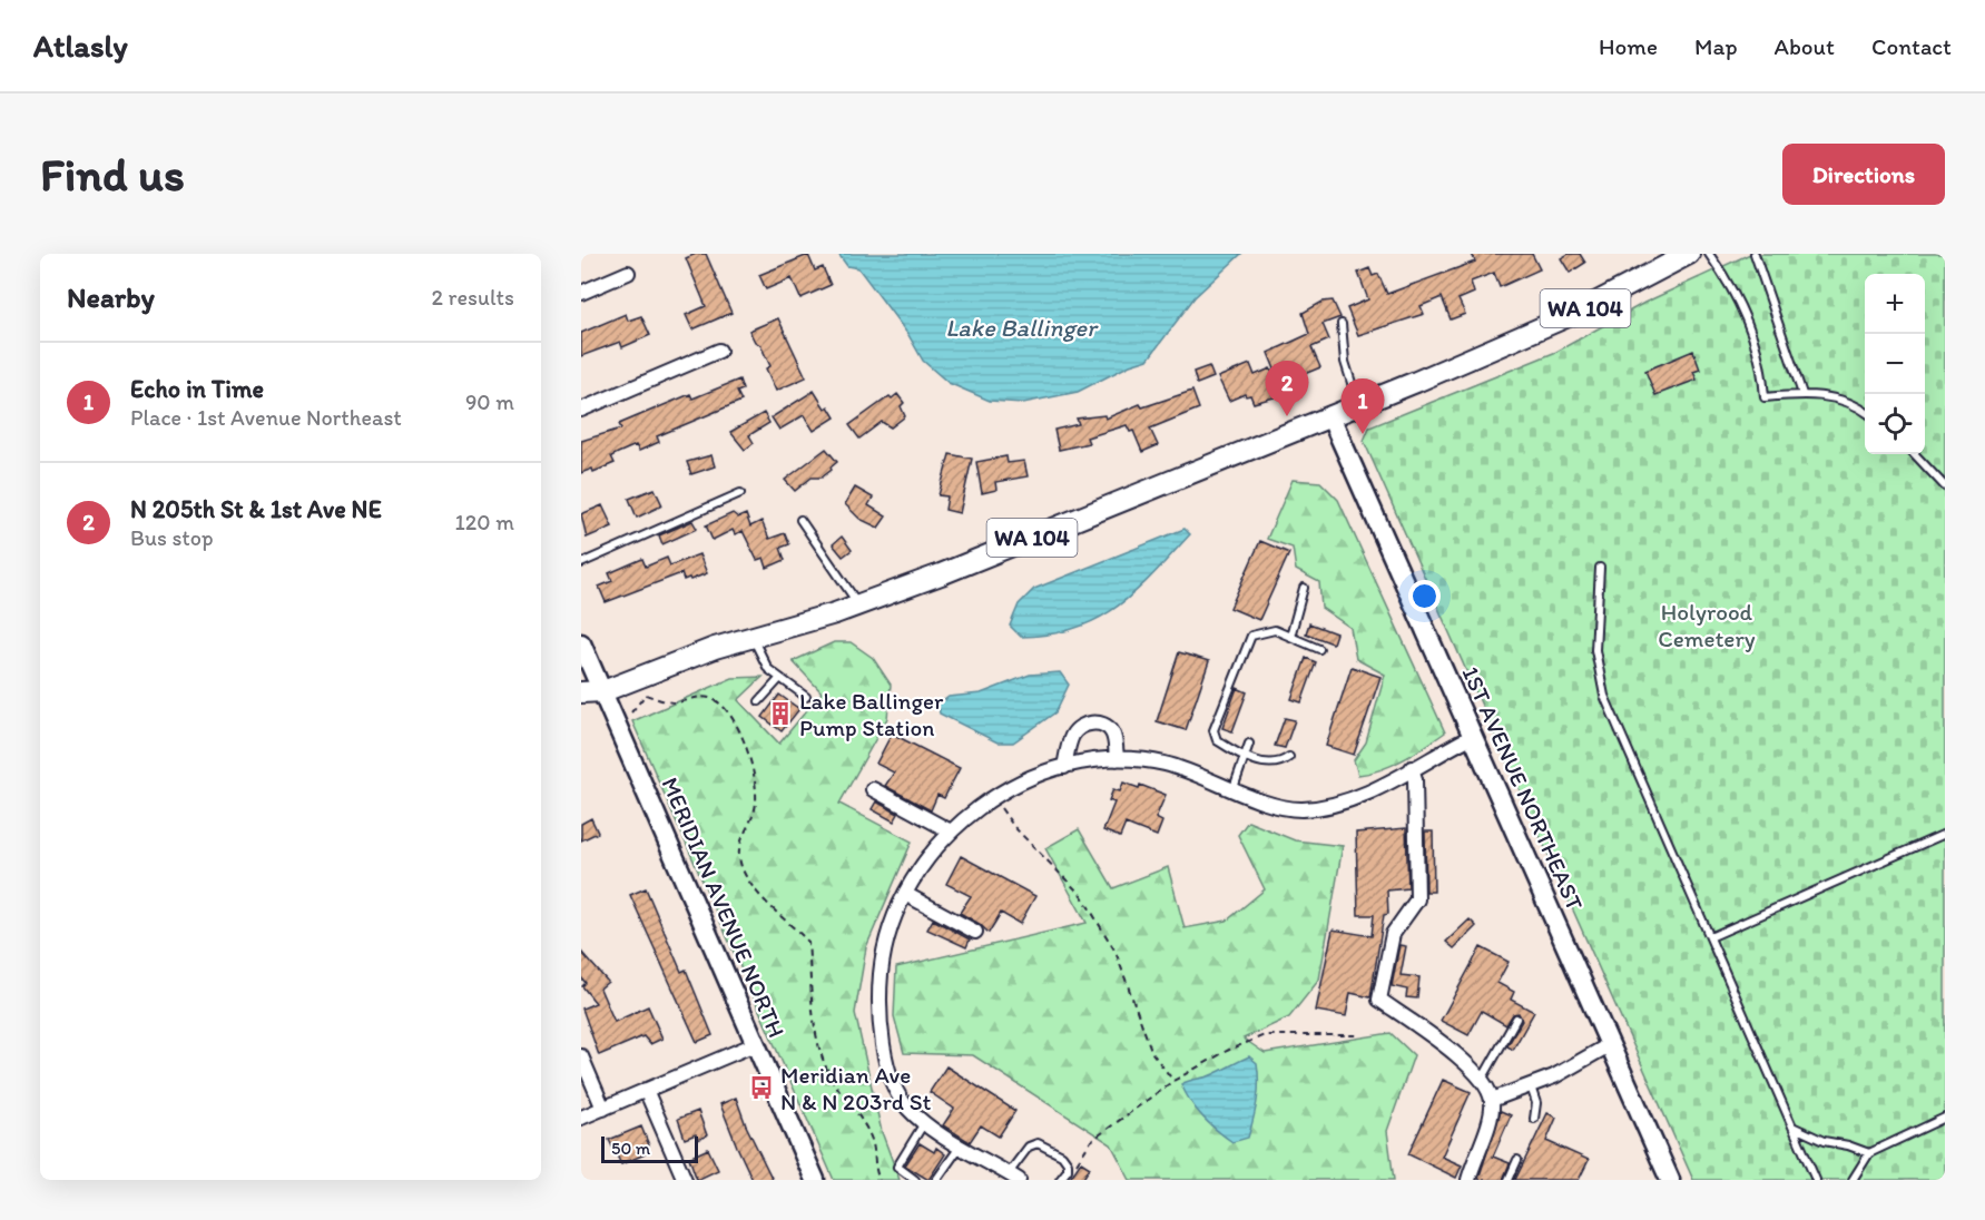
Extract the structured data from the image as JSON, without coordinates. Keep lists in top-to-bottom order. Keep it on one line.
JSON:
{"streets":{"main road":["WA 104"],"street":["1ST AVENUE NORTHEAST","MERIDIAN AVENUE NORTH"]},"crossings":[["WA 104","1ST AVENUE NORTHEAST"],["WA 104","MERIDIAN AVENUE NORTH"]],"water":["Lake Ballinger"],"parks":["Holyrood Cemetery"],"places":{"building":["Lake Ballinger Pump Station"],"bus stop":["Meridian Ave N & N 203rd St"]},"scale_bar":"50 m","page":{"header":"Atlasly","nav":["Home","Map","About","Contact"],"buttons":"Directions","title":"Find us","heading":["Nearby","2 results"],"map_buttons":["+","−"],"list":[{"mark":"1","name":"Echo in Time","note":"Place · 1st Avenue Northeast","value":"90 m"},{"mark":"2","name":"N 205th St & 1st Ave NE","note":"Bus stop","value":"120 m"}],"pins":["2","1"],"scale":"50 m"}}
